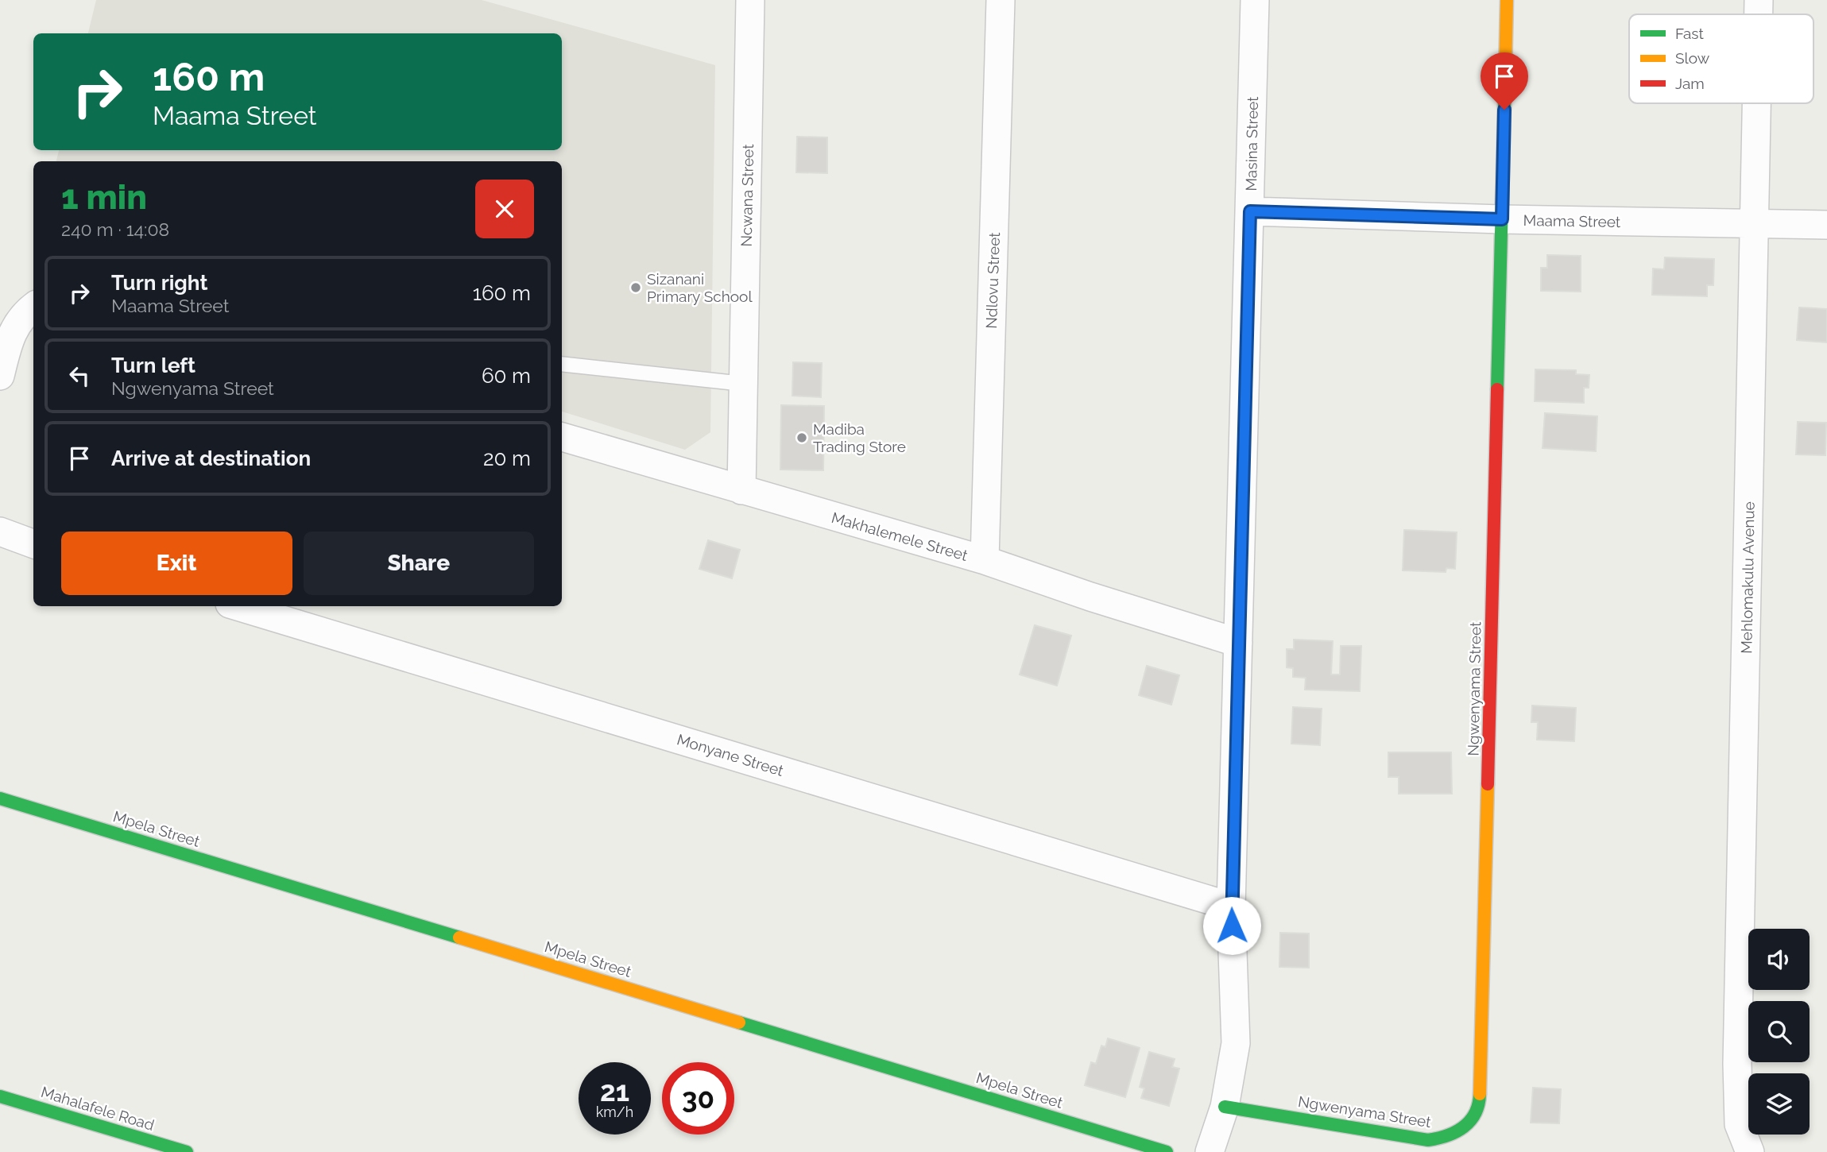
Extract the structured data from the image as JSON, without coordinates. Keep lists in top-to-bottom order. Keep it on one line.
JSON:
{"streets":{"street":["Masina Street","Ncwana Street","Maama Street","Ndlovu Street","Makhalemele Street","Mehlomakulu Avenue","Ngwenyama Street","Monyane Street","Mpela Street","Mahalafele Road"]},"crossings":[["Masina Street","Maama Street"],["Masina Street","Makhalemele Street"],["Masina Street","Ngwenyama Street"],["Masina Street","Monyane Street"],["Ncwana Street","Makhalemele Street"],["Maama Street","Mehlomakulu Avenue"],["Maama Street","Ngwenyama Street"],["Ndlovu Street","Makhalemele Street"]],"places":["Sizanani Primary School","Madiba Trading Store"],"legend":["Fast","Slow","Jam"],"page":{"turn":["160 m","Maama Street"],"heading":["1 min","240 m · 14:08"],"list":[{"name":"Turn right","note":"Maama Street","value":"160 m"},{"name":"Turn left","note":"Ngwenyama Street","value":"60 m"},{"name":"Arrive at destination","value":"20 m"}],"buttons":["Exit","Share"],"speed":"21 km/h","limit":"30"}}
